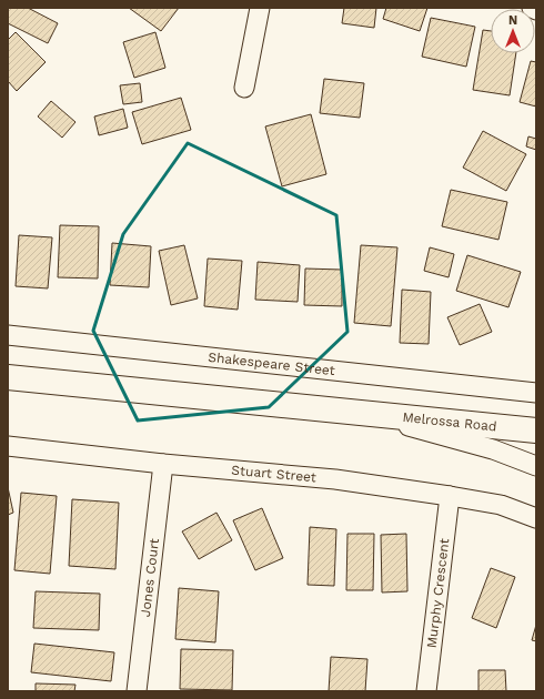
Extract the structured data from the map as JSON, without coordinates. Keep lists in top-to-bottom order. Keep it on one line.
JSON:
{"streets":{"street":["Shakespeare Street","Melrossa Road","Stuart Street","Jones Court","Murphy Crescent"]},"crossings":[["Stuart Street","Jones Court"],["Stuart Street","Murphy Crescent"]],"north":"top"}
